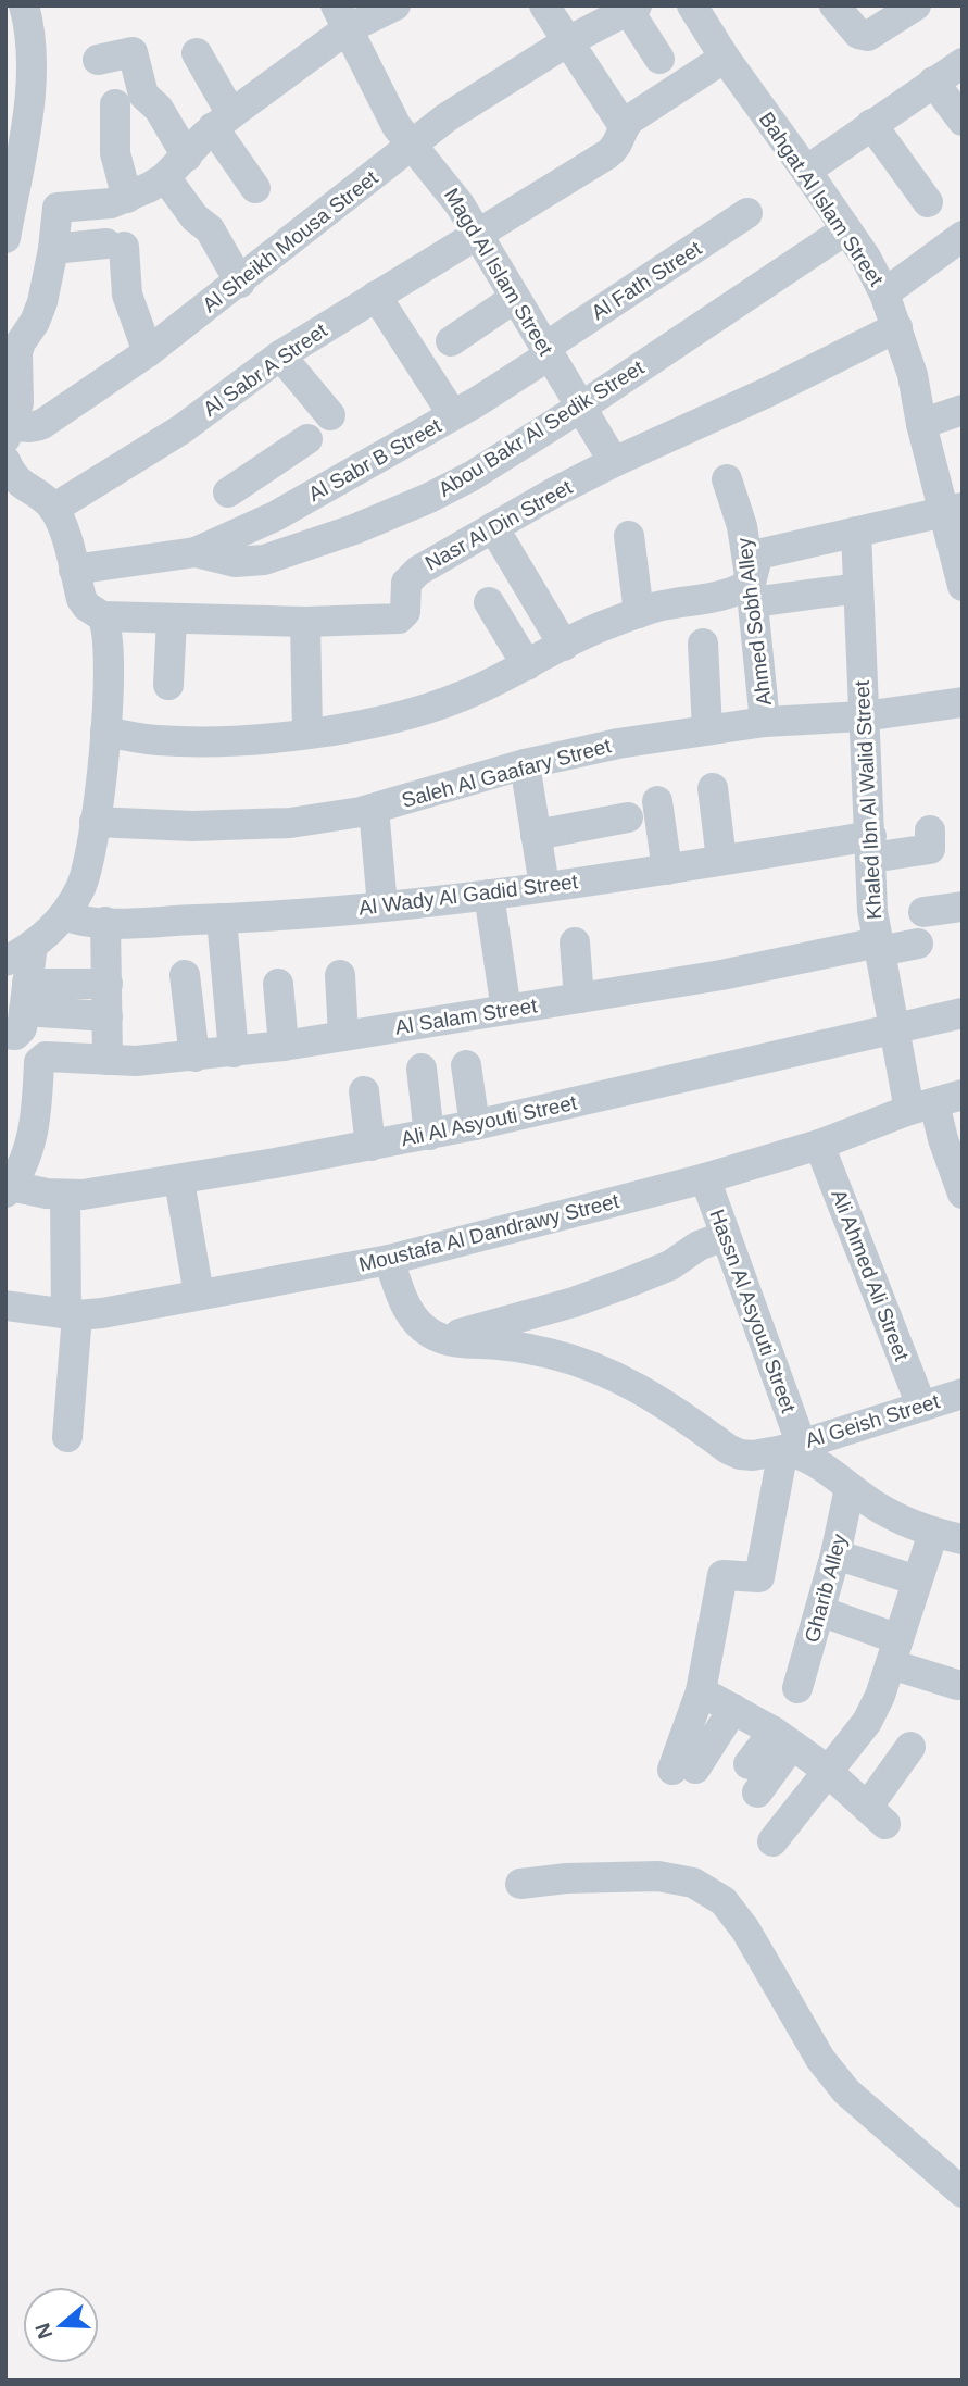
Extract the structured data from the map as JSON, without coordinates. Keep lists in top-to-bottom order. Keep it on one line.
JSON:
{"streets":{"street":["Bahgat Al Islam Street","Al Sheikh Mousa Street","Magd Al Islam Street","Al Fath Street","Al Sabr A Street","Abou Bakr Al Sedik Street","Al Sabr B Street","Nasr Al Din Street","Ahmed Sobh Alley","Saleh Al Gaafary Street","Khaled Ibn Al Walid Street","Al Wady Al Gadid Street","Al Salam Street","Ali Al Asyouti Street","Moustafa Al Dandrawy Street","Ali Ahmed Ali Street","Hassn Al Asyouti Street","Al Geish Street","Gharib Alley"]},"crossings":[["Bahgat Al Islam Street","Al Sabr A Street"],["Bahgat Al Islam Street","Abou Bakr Al Sedik Street"],["Bahgat Al Islam Street","Nasr Al Din Street"],["Al Sheikh Mousa Street","Magd Al Islam Street"],["Magd Al Islam Street","Al Fath Street"],["Magd Al Islam Street","Al Sabr A Street"],["Magd Al Islam Street","Abou Bakr Al Sedik Street"],["Magd Al Islam Street","Al Sabr B Street"],["Magd Al Islam Street","Nasr Al Din Street"],["Al Fath Street","Al Sabr B Street"],["Abou Bakr Al Sedik Street","Al Sabr B Street"],["Ahmed Sobh Alley","Saleh Al Gaafary Street"],["Saleh Al Gaafary Street","Khaled Ibn Al Walid Street"],["Khaled Ibn Al Walid Street","Al Wady Al Gadid Street"],["Khaled Ibn Al Walid Street","Al Salam Street"],["Khaled Ibn Al Walid Street","Ali Al Asyouti Street"],["Khaled Ibn Al Walid Street","Moustafa Al Dandrawy Street"],["Al Salam Street","Ali Al Asyouti Street"],["Moustafa Al Dandrawy Street","Ali Ahmed Ali Street"],["Moustafa Al Dandrawy Street","Hassn Al Asyouti Street"],["Ali Ahmed Ali Street","Al Geish Street"],["Hassn Al Asyouti Street","Al Geish Street"]],"north":"left"}
